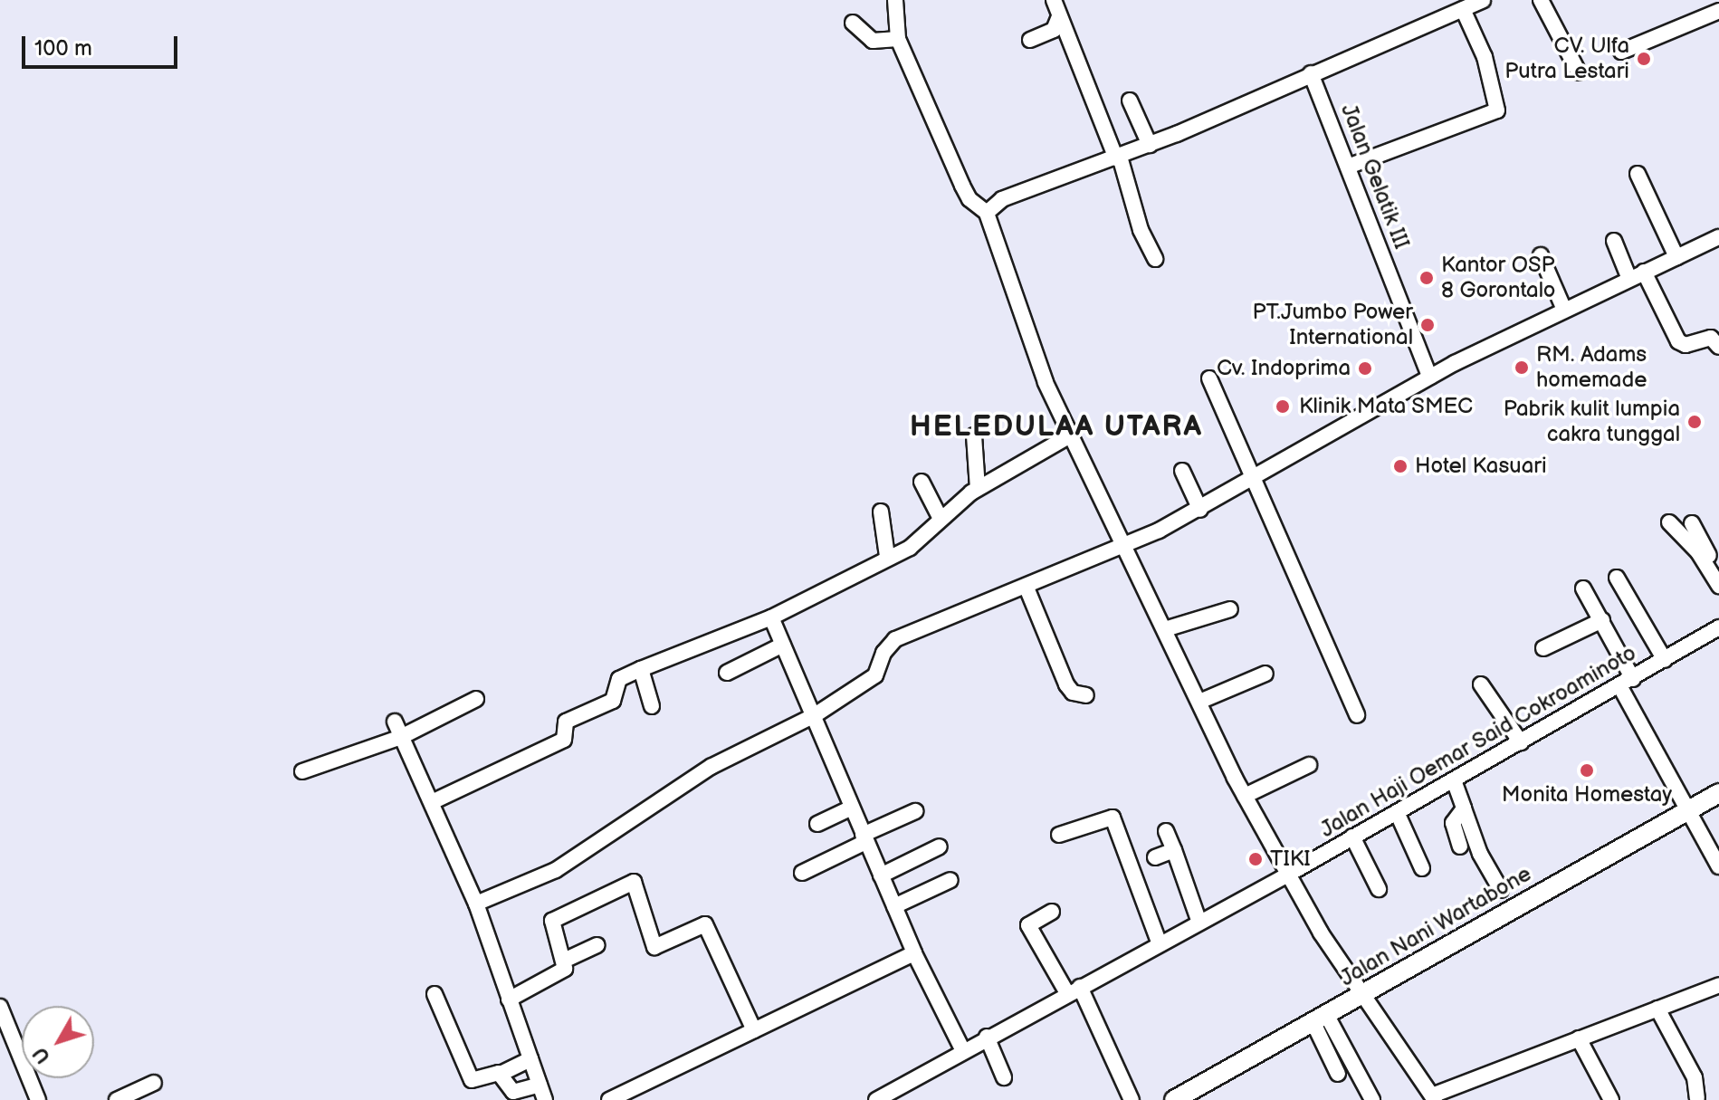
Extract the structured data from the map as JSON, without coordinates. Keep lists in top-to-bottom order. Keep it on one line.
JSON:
{"streets":{"main road":["Jalan Nani Wartabone"],"street":["Jalan Gelatik III","Jalan Haji Oemar Said Cokroaminoto"]},"districts":["HELEDULAA UTARA"],"places":["CV. Ulfa Putra Lestari","Kantor OSP 8 Gorontalo","PT.Jumbo Power International","RM. Adams homemade","Cv. Indoprima","Klinik Mata SMEC","Pabrik kulit lumpia cakra tunggal","Hotel Kasuari","Monita Homestay","TIKI"],"scale_bar":"100 m","north":"bottom left"}
